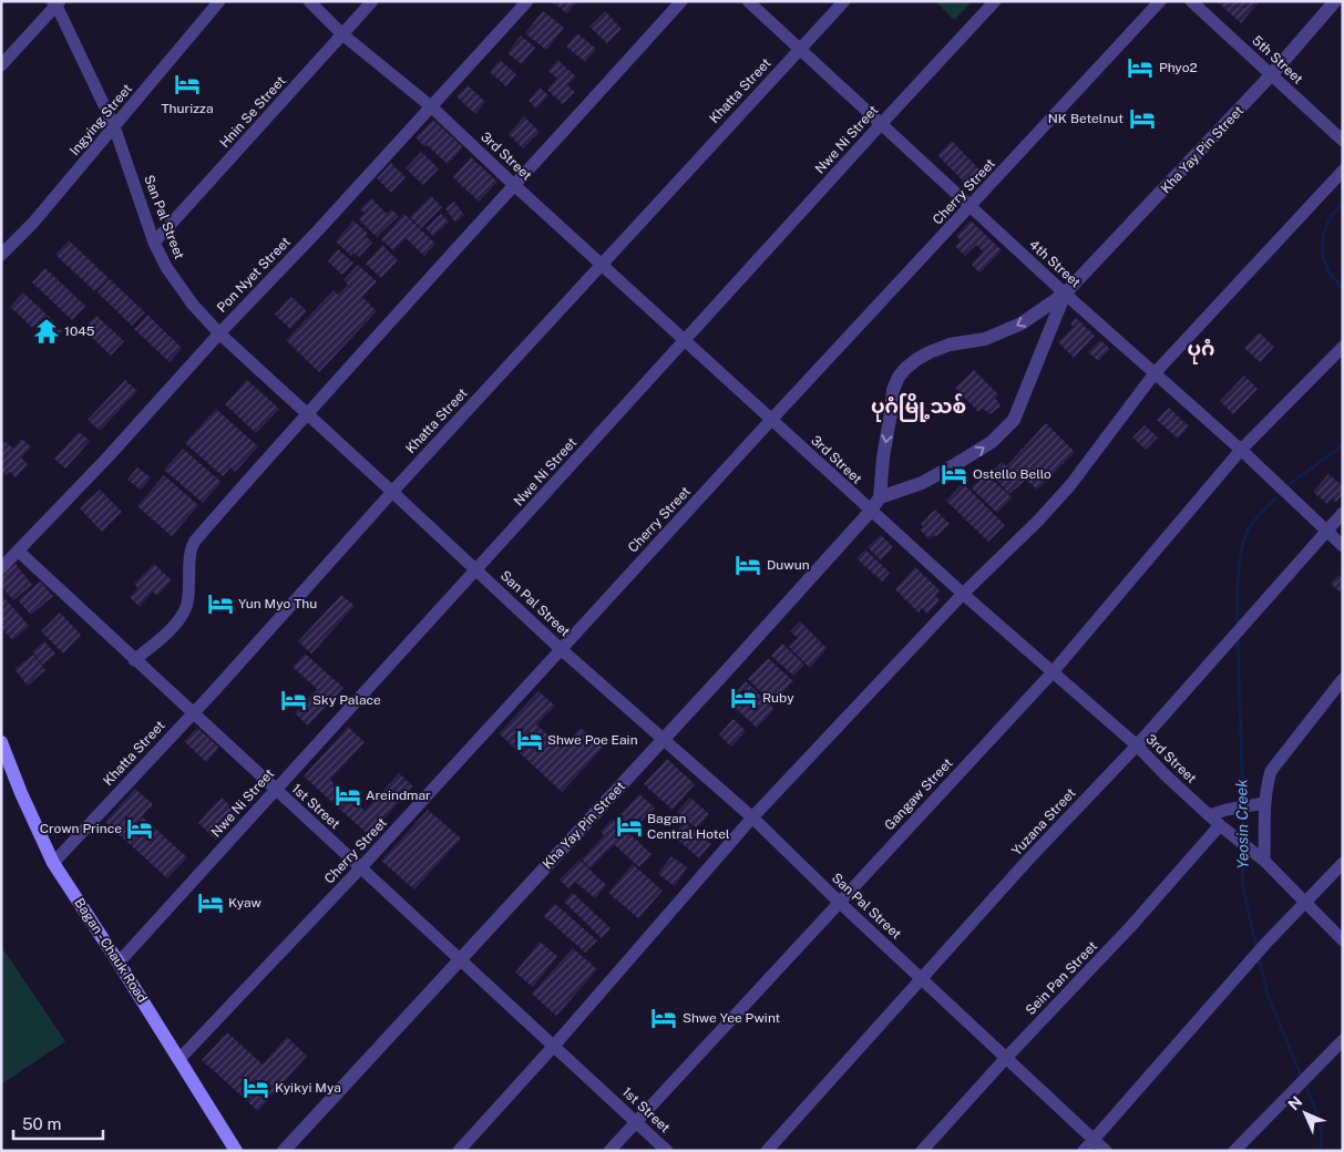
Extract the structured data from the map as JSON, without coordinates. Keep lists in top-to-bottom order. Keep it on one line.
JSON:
{"streets":{"main road":["Bagan - Chauk Road"],"street":["5th Street","Khatta Street","Hnin Se Street","Ingying Street","Nwe Ni Street","Kha Yay Pin Street","3rd Street","Cherry Street","San Pal Street","4th Street","Pon Nyet Street","Gangaw Street","1st Street","Yuzana Street","Sein Pan Street"]},"crossings":[["5th Street","Kha Yay Pin Street"],["Khatta Street","3rd Street"],["Khatta Street","San Pal Street"],["Khatta Street","4th Street"],["Khatta Street","1st Street"],["Khatta Street","Bagan - Chauk Road"],["Hnin Se Street","3rd Street"],["Hnin Se Street","San Pal Street"],["Ingying Street","San Pal Street"],["Nwe Ni Street","3rd Street"],["Nwe Ni Street","San Pal Street"],["Nwe Ni Street","4th Street"],["Nwe Ni Street","1st Street"],["Nwe Ni Street","Bagan - Chauk Road"],["Kha Yay Pin Street","3rd Street"],["Kha Yay Pin Street","San Pal Street"],["Kha Yay Pin Street","4th Street"],["Kha Yay Pin Street","1st Street"],["3rd Street","Cherry Street"],["3rd Street","Pon Nyet Street"],["3rd Street","Gangaw Street"],["3rd Street","Yuzana Street"],["3rd Street","Sein Pan Street"],["Cherry Street","San Pal Street"],["Cherry Street","4th Street"],["Cherry Street","1st Street"],["Cherry Street","Bagan - Chauk Road"],["San Pal Street","Pon Nyet Street"],["San Pal Street","Gangaw Street"],["San Pal Street","Yuzana Street"],["San Pal Street","Sein Pan Street"],["4th Street","Gangaw Street"],["4th Street","Yuzana Street"],["Pon Nyet Street","1st Street"],["Gangaw Street","1st Street"]],"districts":["ပုဂံ","ပုဂံမြို့သစ်"],"water":["Yeosin Creek"],"places":{"hotel":["Phyo2","Thurizza","NK Betelnut","Ostello Bello","Duwun","Yun Myo Thu","Ruby","Sky Palace","Shwe Poe Eain","Areindmar","Bagan Central Hotel","Crown Prince","Kyaw","Shwe Yee Pwint","Kyikyi Mya"],"temple":["1045"]},"scale_bar":"50 m","north":"top left"}
